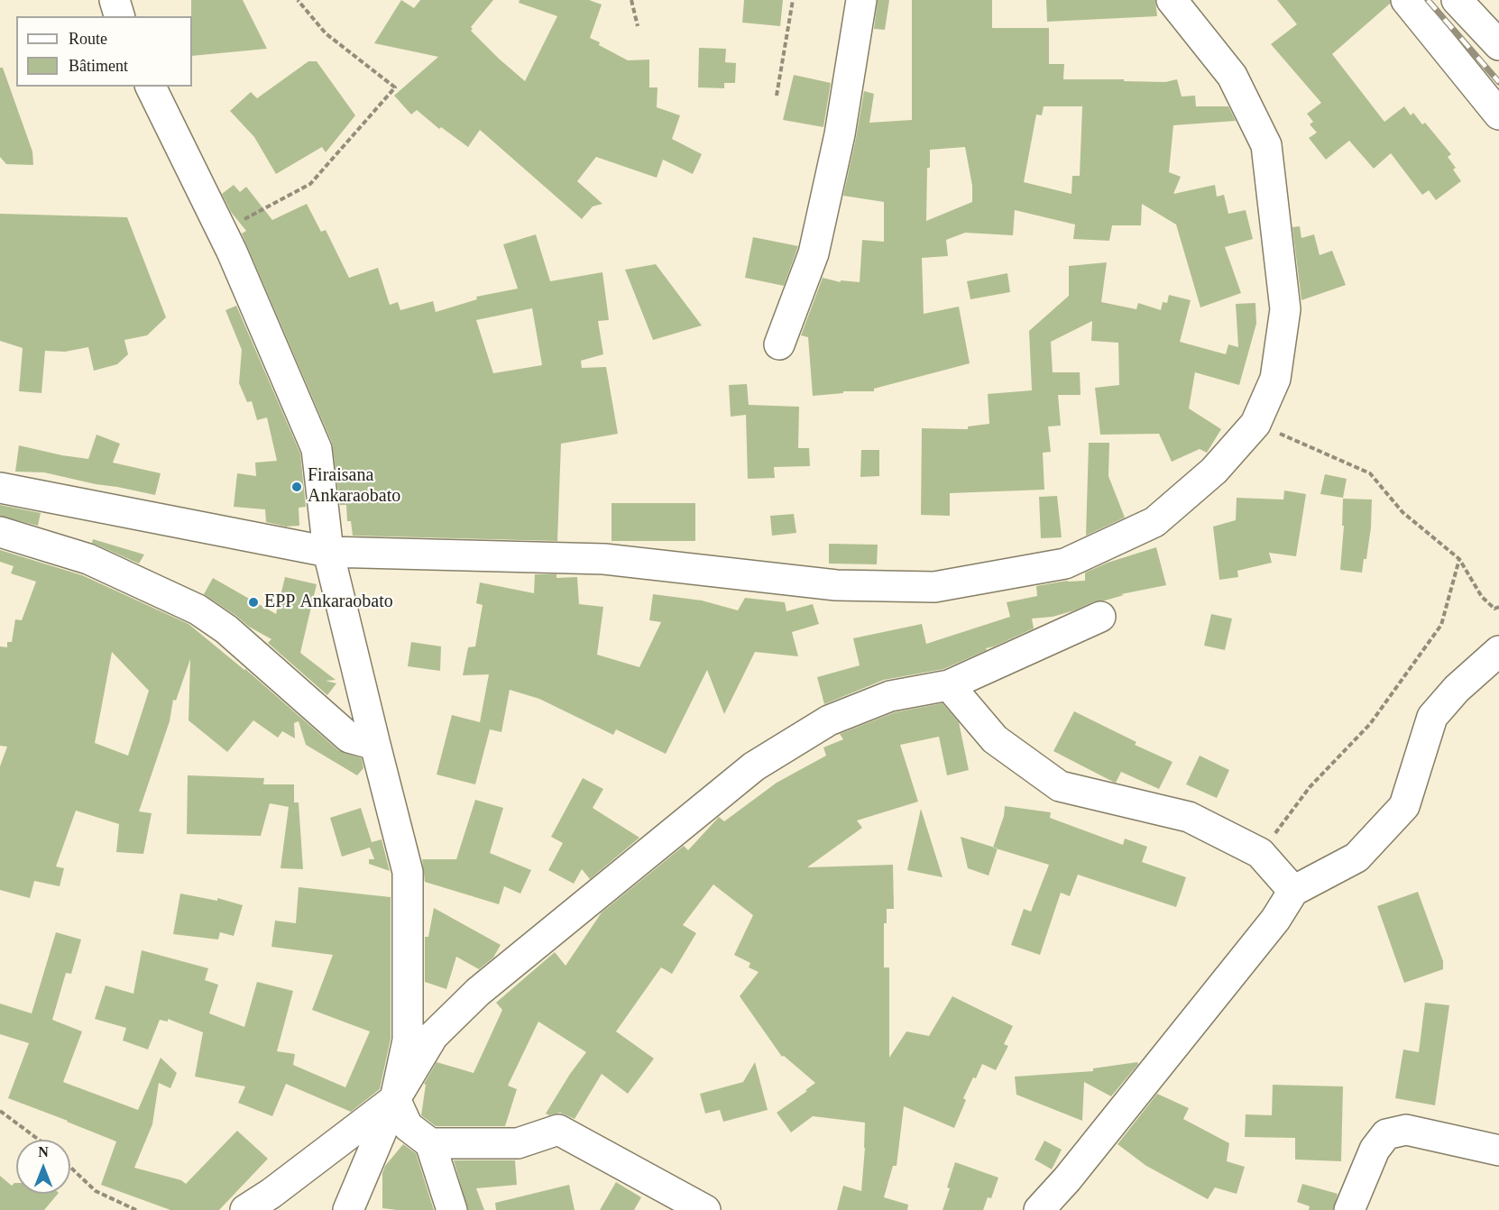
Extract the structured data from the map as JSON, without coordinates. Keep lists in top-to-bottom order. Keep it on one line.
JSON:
{"places":["Firaisana Ankaraobato","EPP Ankaraobato"],"legend":["Route","Bâtiment"],"north":"top"}
